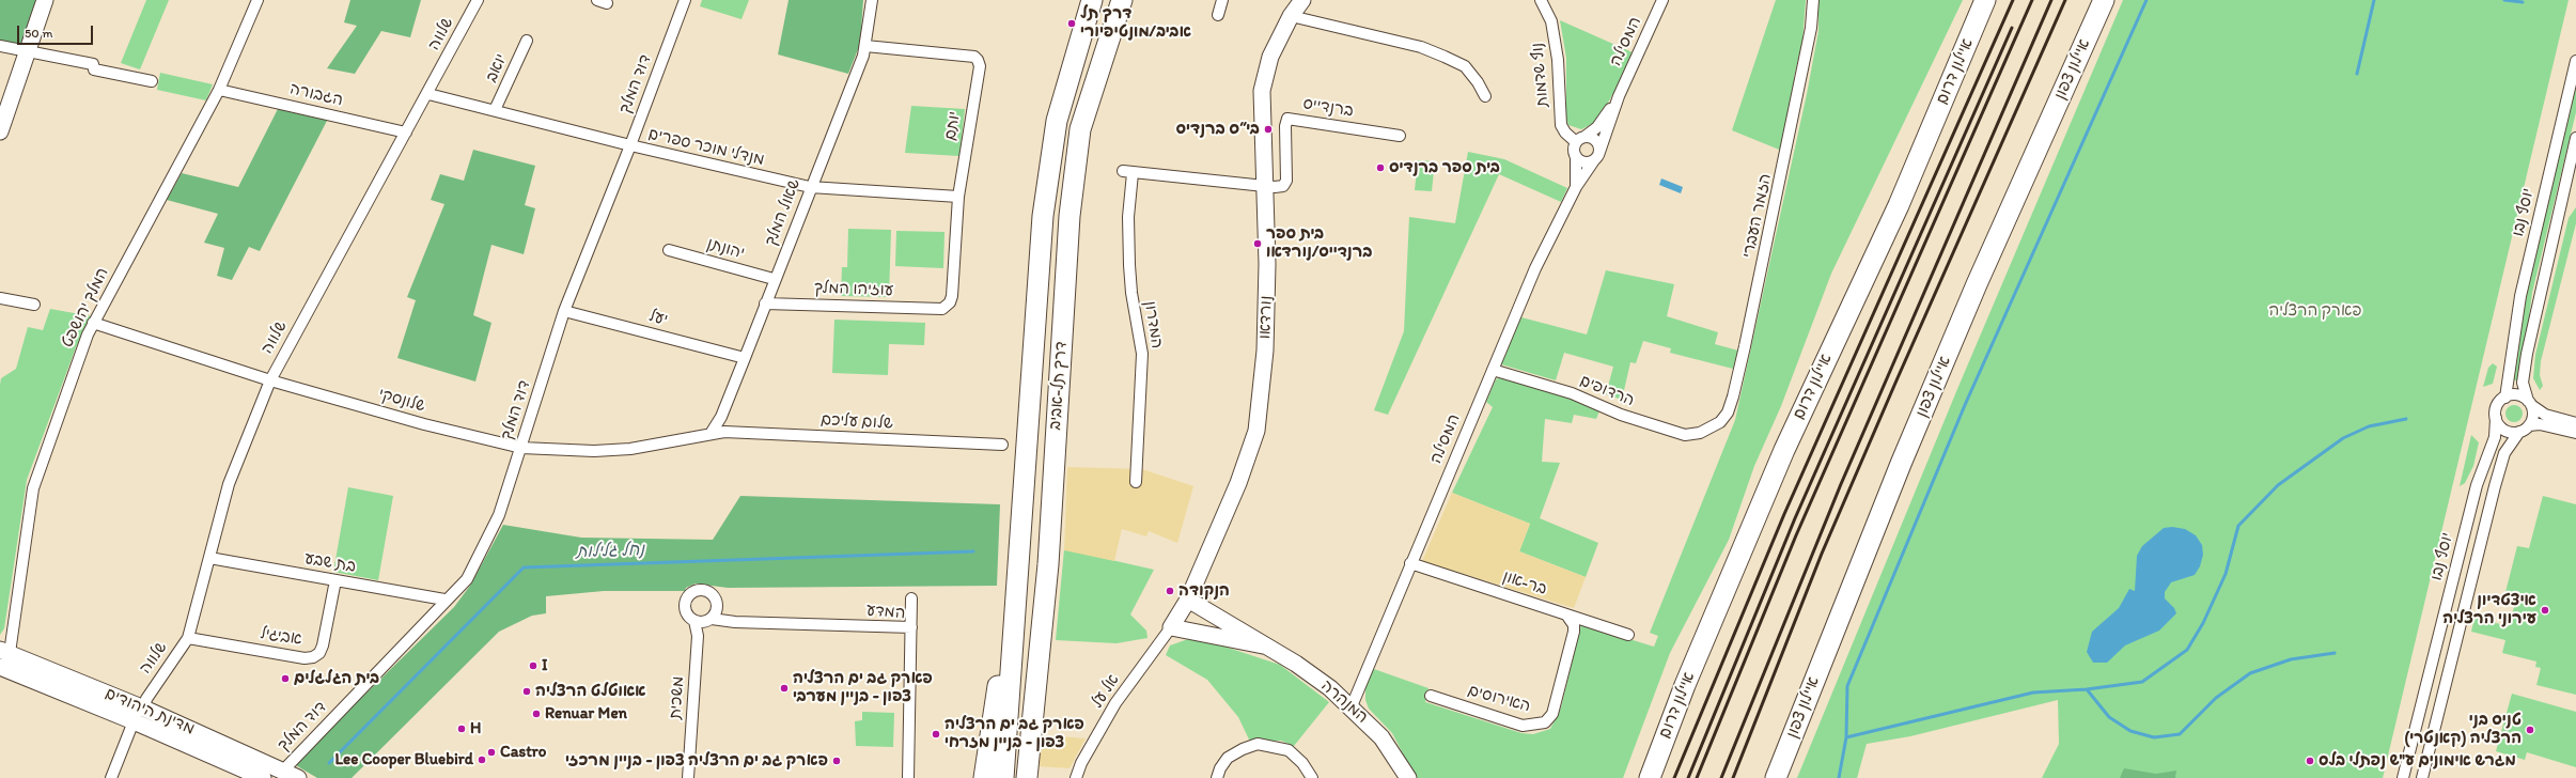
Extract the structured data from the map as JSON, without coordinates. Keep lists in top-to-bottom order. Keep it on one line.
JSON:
{"streets":{"highway":["איילון צפון","איילון דרום","דרך תל-אביב"],"street":["שלווה","המסילה","יואב","נוף שדמות","דוד המלך","הגבורה","ברנדייס","יותם","מנדלי מוכר ספרים","שאול המלך","יוסף נבו","הזמר העברי","יהונתן","עוזיהו המלך","המלך יהושפט","נורדאו","יעל","המדרון","הרדופים","שלונסקי","שלום עליכם","בת שבע","בר-און","המדע","אביגיל","אל על","משכית","האירוסים","המנהרה","מדינת היהודים"]},"crossings":[["שלווה","הגבורה"],["שלווה","מנדלי מוכר ספרים"],["שלווה","שלונסקי"],["שלווה","בת שבע"],["שלווה","אביגיל"],["שלווה","מדינת היהודים"],["המסילה","נוף שדמות"],["המסילה","הרדופים"],["המסילה","בר-און"],["המסילה","המנהרה"],["יואב","מנדלי מוכר ספרים"],["דוד המלך","מנדלי מוכר ספרים"],["דוד המלך","יעל"],["דוד המלך","שלונסקי"],["דוד המלך","בת שבע"],["דוד המלך","מדינת היהודים"],["הגבורה","המלך יהושפט"],["ברנדייס","נורדאו"],["ברנדייס","המדרון"],["יותם","מנדלי מוכר ספרים"],["יותם","שאול המלך"],["יותם","עוזיהו המלך"],["מנדלי מוכר ספרים","שאול המלך"],["שאול המלך","יהונתן"],["שאול המלך","עוזיהו המלך"],["שאול המלך","יעל"],["שאול המלך","שלונסקי"],["שאול המלך","שלום עליכם"],["הזמר העברי","הרדופים"],["המלך יהושפט","שלונסקי"],["המלך יהושפט","מדינת היהודים"],["נורדאו","המדרון"],["נורדאו","אל על"],["נורדאו","המנהרה"],["שלונסקי","שלום עליכם"],["בת שבע","אביגיל"],["בר-און","האירוסים"],["המדע","משכית"],["אל על","המנהרה"]],"water":["נחל גלילות"],"parks":["פארק הרצליה"],"places":["דרך תל אביב/מונטיפיורי","בי״ס ברנדיס","בית ספר ברנדיס","בית ספר ברנדייס/נורדאו","הנקודה","איצטדיון עירוני הרצליה","I","בית הגלגלים","פארק גב ים הרצליה צפון - בניין מערבי","אאוטלט הרצליה","Renuar Men","H","טניס בני הרצליה (קאנטרי)","פארק גב ים הרצליה צפון - בניין מזרחי","Castro","Lee Cooper Bluebird","פארק גב ים הרצליה צפון - בניין מרכזי","מגרש אימונים ע\"ש נפתלי בלס"],"scale_bar":"50 m"}
